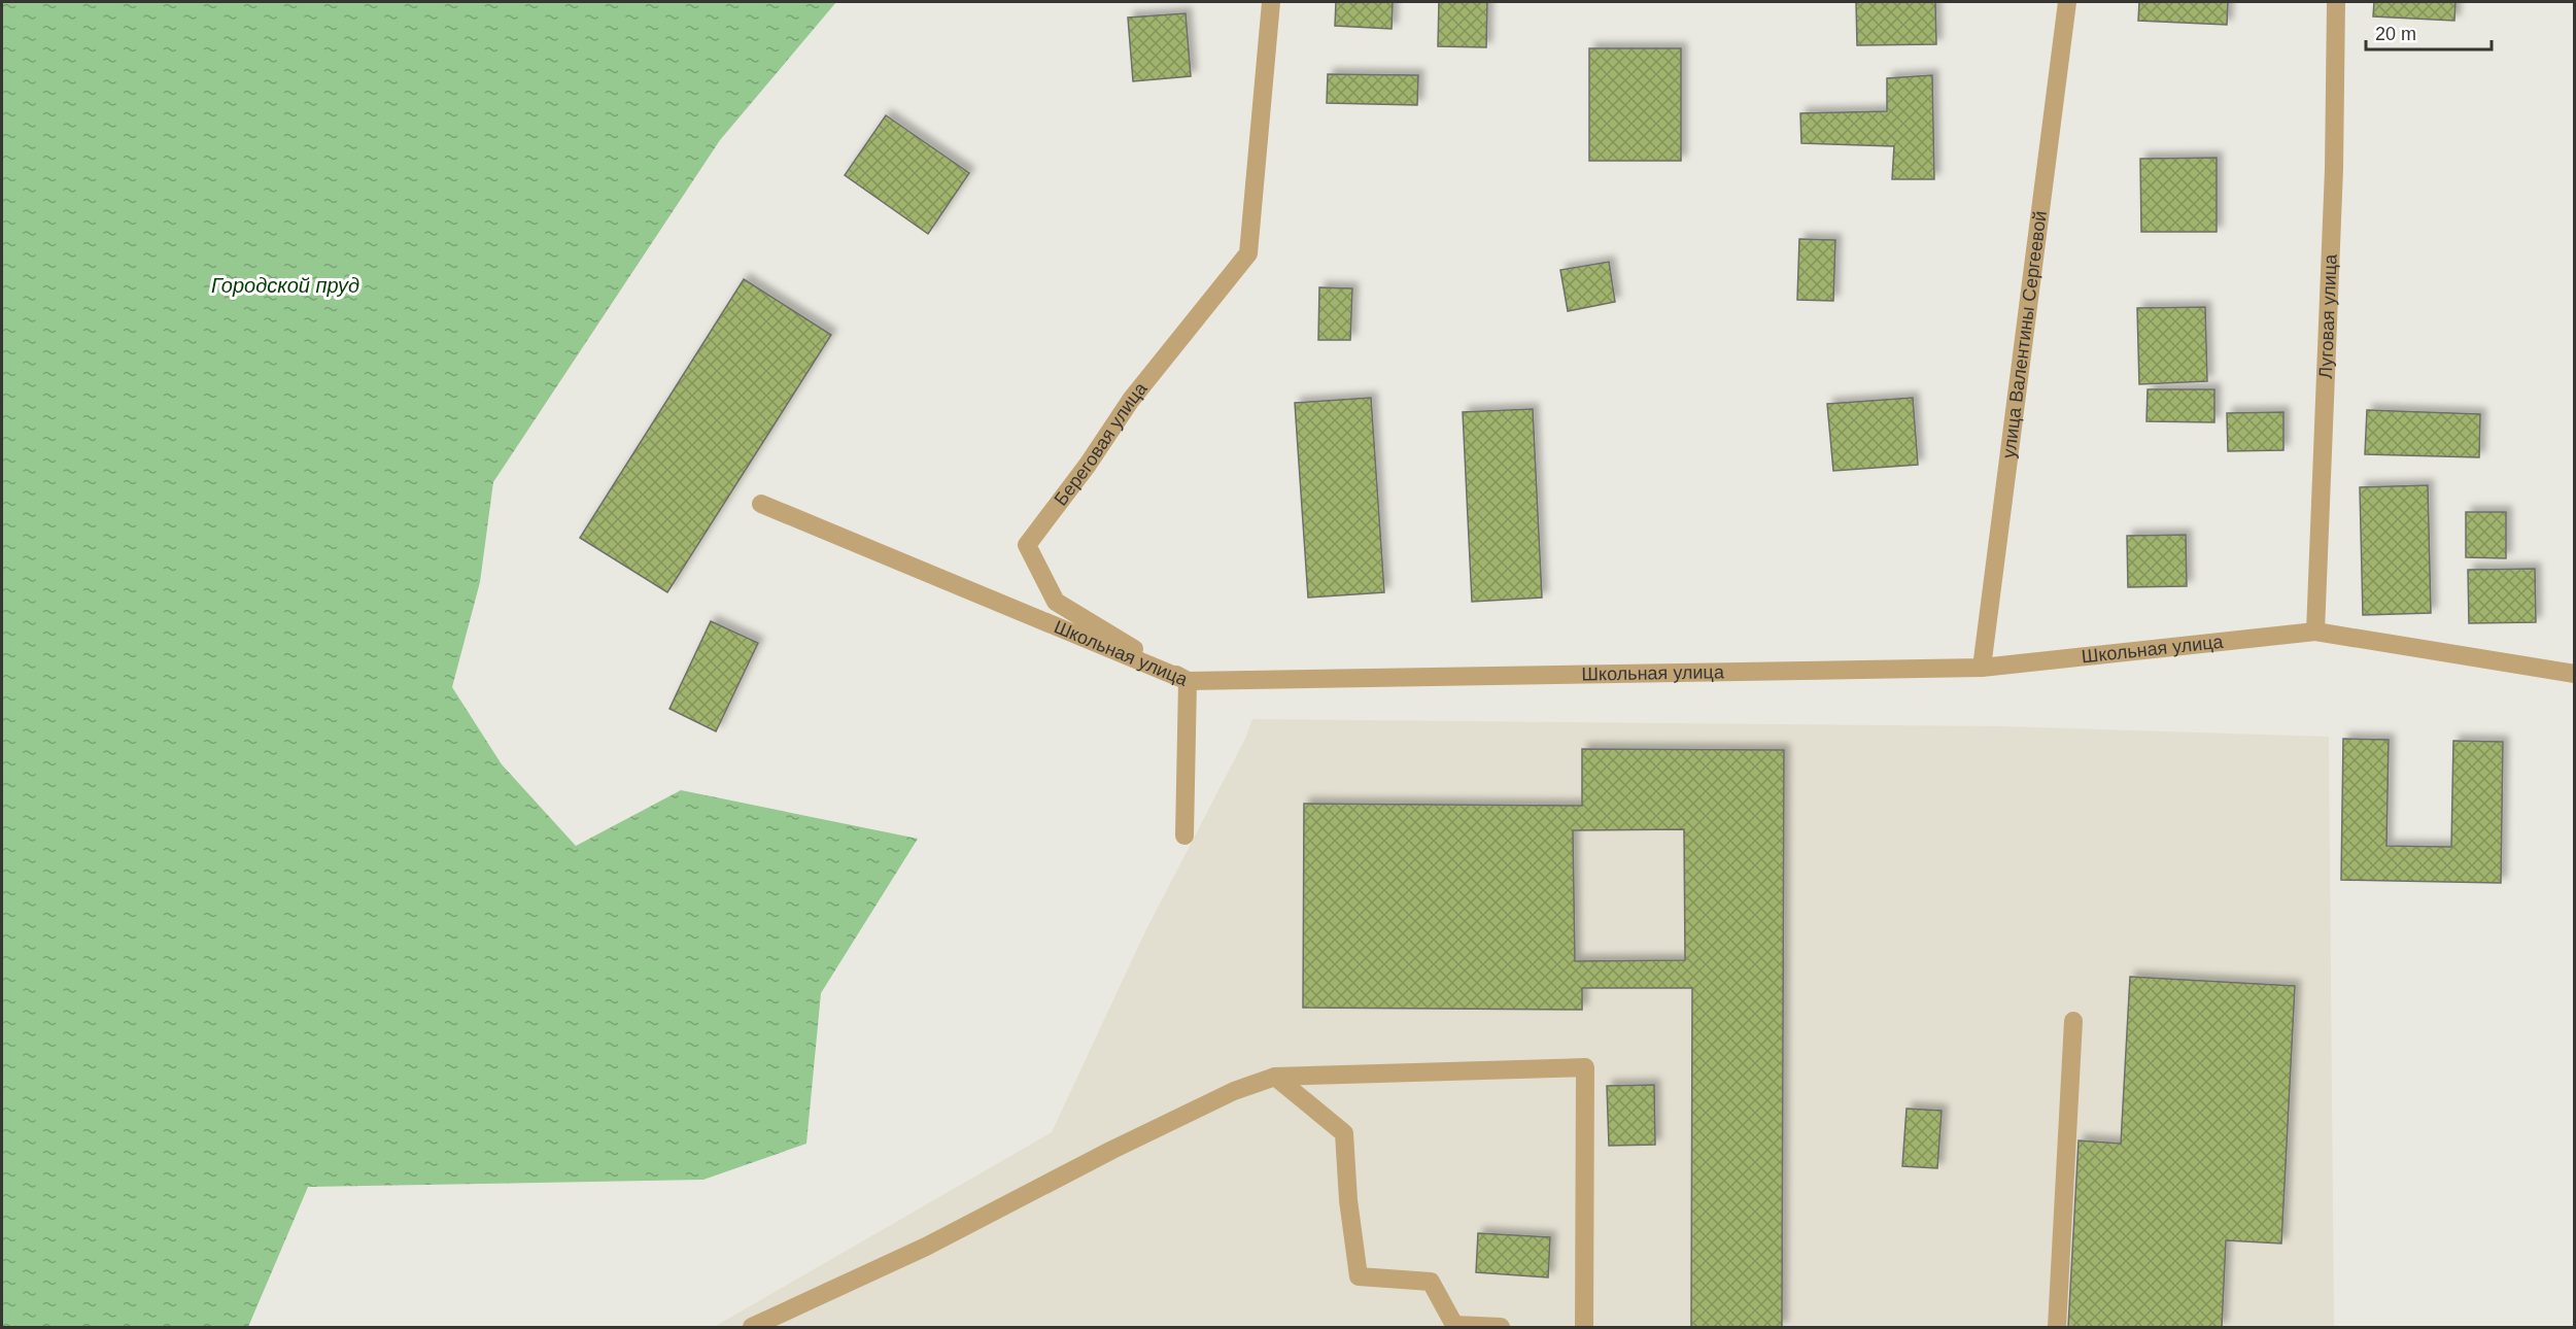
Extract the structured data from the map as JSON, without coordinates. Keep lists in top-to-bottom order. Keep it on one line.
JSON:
{"streets":{"street":["Луговая улица","улица Валентины Сергеевой","Береговая улица","Школьная улица"]},"crossings":[["Луговая улица","Школьная улица"],["улица Валентины Сергеевой","Школьная улица"],["Береговая улица","Школьная улица"]],"water":["Городской пруд"],"scale_bar":"20 m"}
